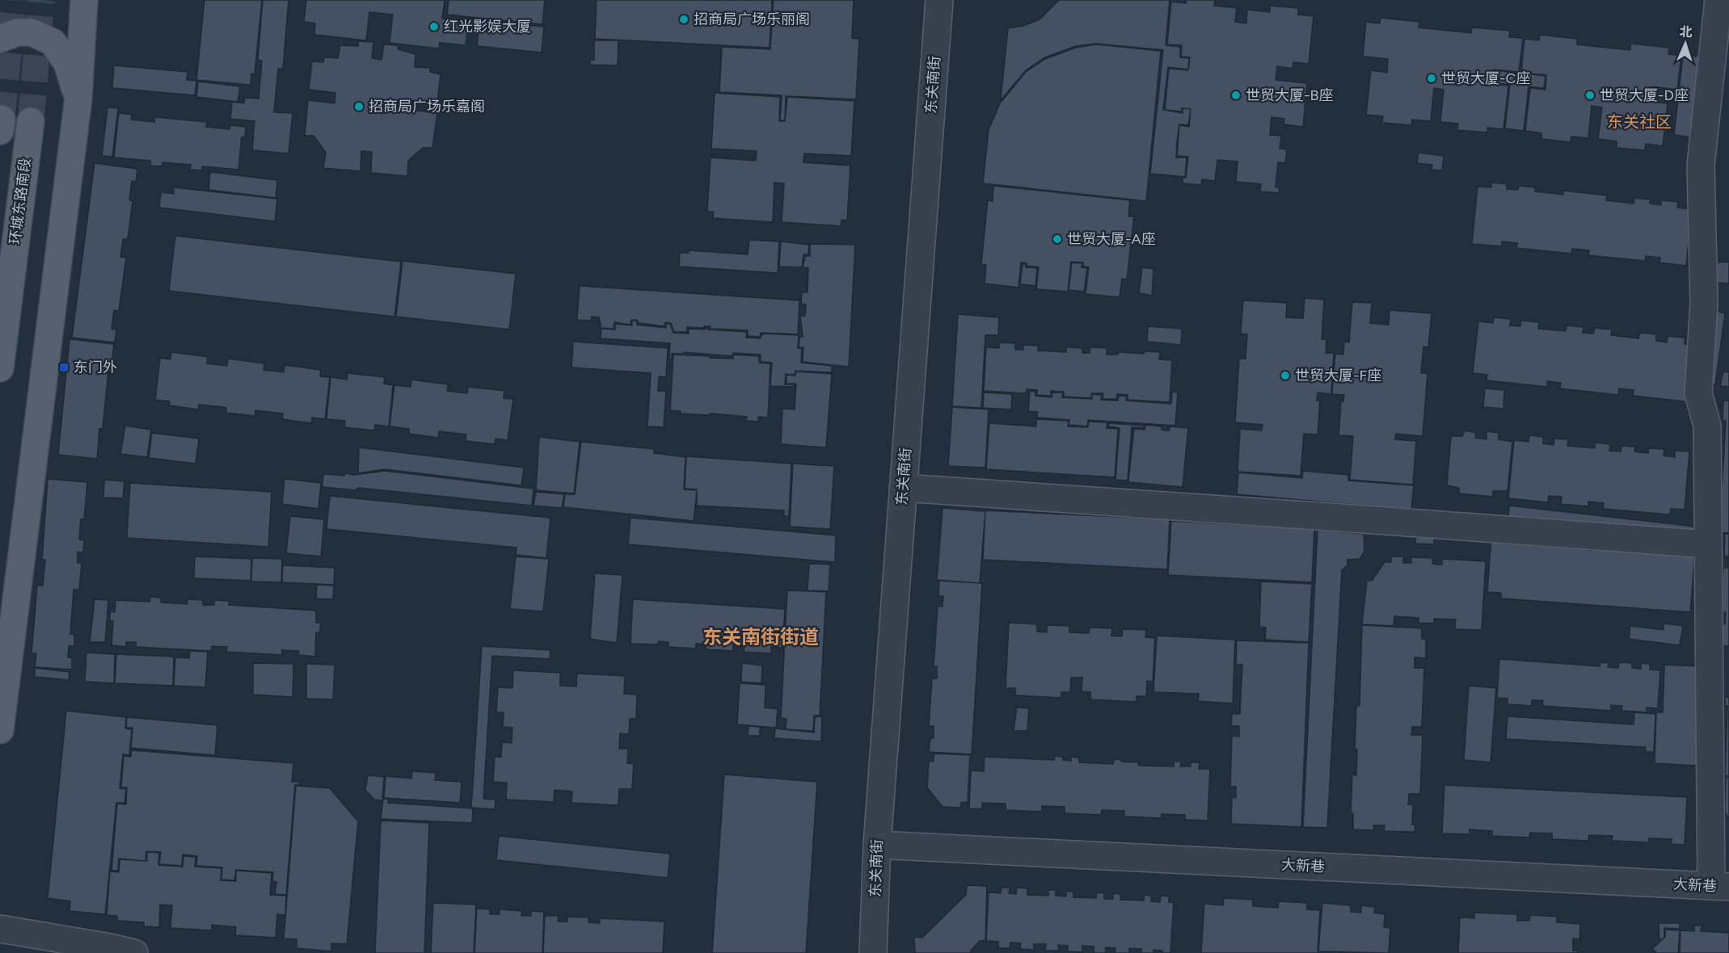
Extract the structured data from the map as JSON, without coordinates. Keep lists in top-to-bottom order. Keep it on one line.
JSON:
{"streets":{"main road":["环城东路南段"],"street":["东关南街","大新巷"]},"crossings":[["东关南街","大新巷"]],"districts":["东关社区","东关南街街道"],"places":{"other":["招商局广场乐丽阁","红光影娱大厦","世贸大厦-C座","世贸大厦-B座","世贸大厦-D座","招商局广场乐嘉阁","世贸大厦-A座","世贸大厦-F座"],"transit":["东门外"]},"north":"top"}
